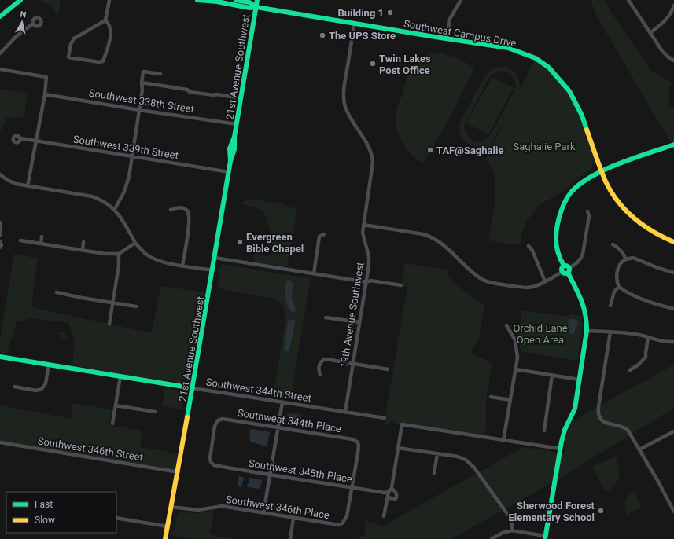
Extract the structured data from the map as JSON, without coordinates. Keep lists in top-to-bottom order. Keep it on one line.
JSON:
{"streets":{"main road":["Southwest Campus Drive","21st Avenue Southwest","Southwest 344th Street"],"street":["Southwest 338th Street","Southwest 339th Street","19th Avenue Southwest","Southwest 344th Place","Southwest 346th Street","Southwest 345th Place","Southwest 346th Place"]},"crossings":[["Southwest Campus Drive","21st Avenue Southwest"],["Southwest Campus Drive","19th Avenue Southwest"],["21st Avenue Southwest","Southwest 338th Street"],["21st Avenue Southwest","Southwest 339th Street"],["21st Avenue Southwest","Southwest 344th Street"],["21st Avenue Southwest","Southwest 346th Street"],["21st Avenue Southwest","Southwest 346th Place"],["19th Avenue Southwest","Southwest 344th Street"],["Southwest 344th Place","Southwest 345th Place"],["Southwest 344th Place","Southwest 346th Place"],["Southwest 345th Place","Southwest 346th Place"]],"parks":["Saghalie Park","Orchid Lane Open Area"],"places":["Building 1","The UPS Store","Twin Lakes Post Office","TAF@Saghalie","Evergreen Bible Chapel","Sherwood Forest Elementary School"],"legend":["Fast","Slow"],"north":"top"}
